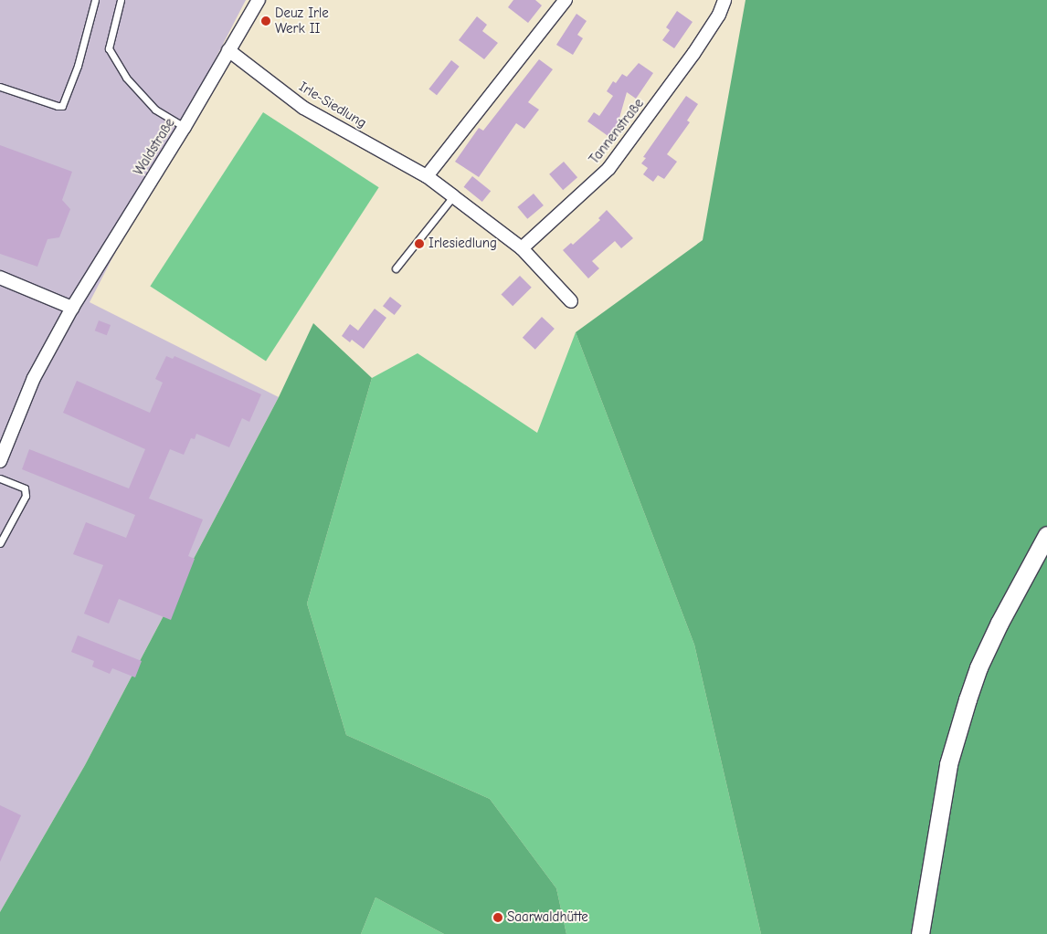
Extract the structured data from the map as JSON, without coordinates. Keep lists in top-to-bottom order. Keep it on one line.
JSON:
{"streets":{"street":["Irle-Siedlung","Tannenstraße","Waldstraße"]},"crossings":[["Irle-Siedlung","Tannenstraße"],["Irle-Siedlung","Waldstraße"]],"places":["Deuz Irle Werk II","Irlesiedlung","Saarwaldhütte"]}
